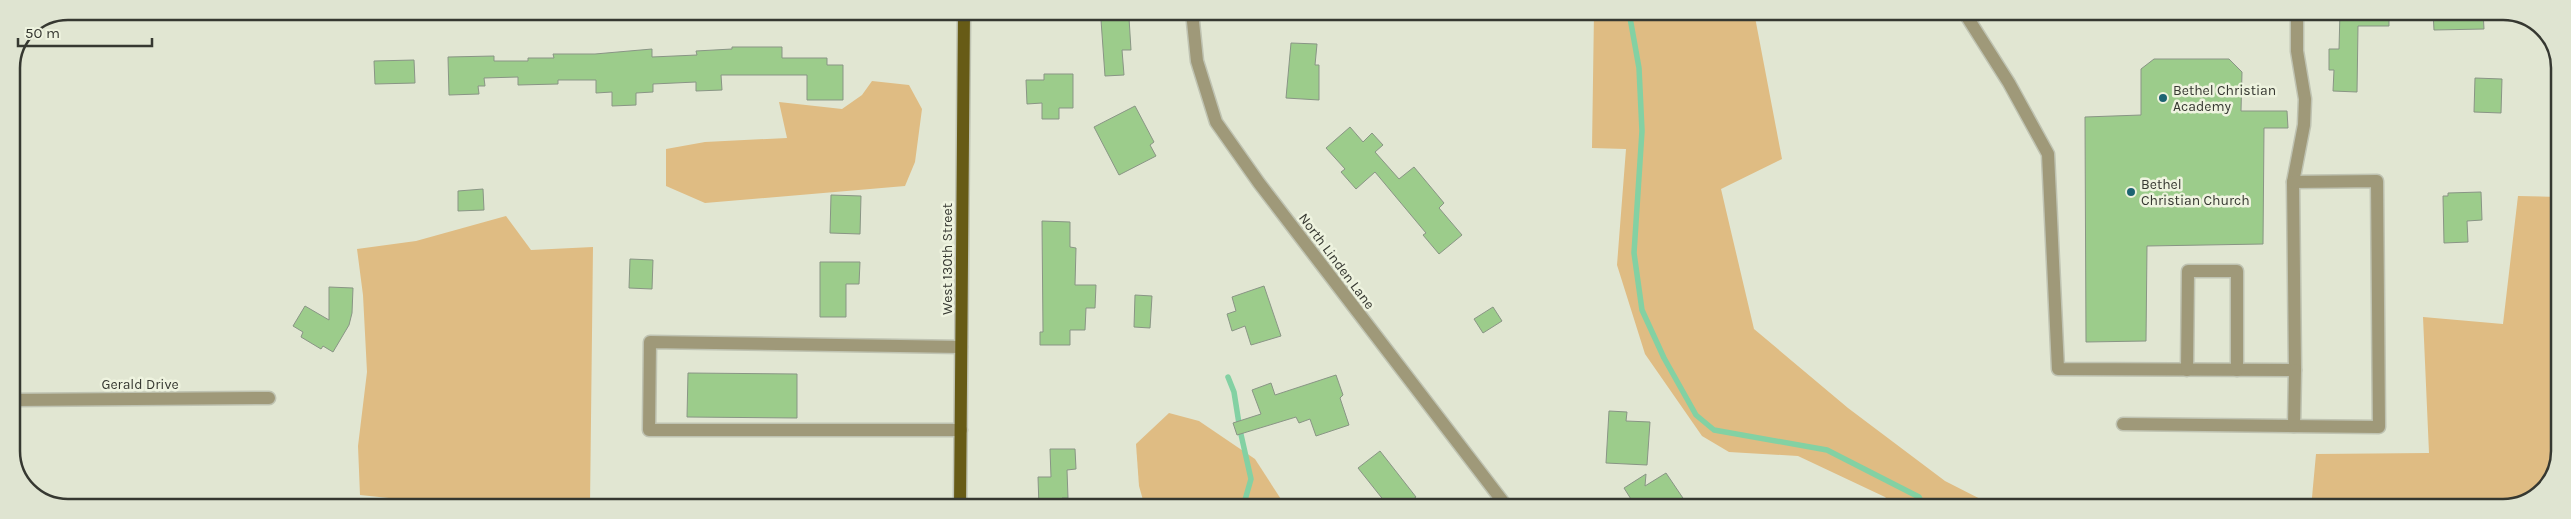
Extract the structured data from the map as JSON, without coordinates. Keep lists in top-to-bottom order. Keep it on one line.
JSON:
{"streets":{"main road":["West 130th Street"],"street":["North Linden Lane","Gerald Drive"]},"places":["Bethel Christian Academy","Bethel Christian Church"],"scale_bar":"50 m"}
